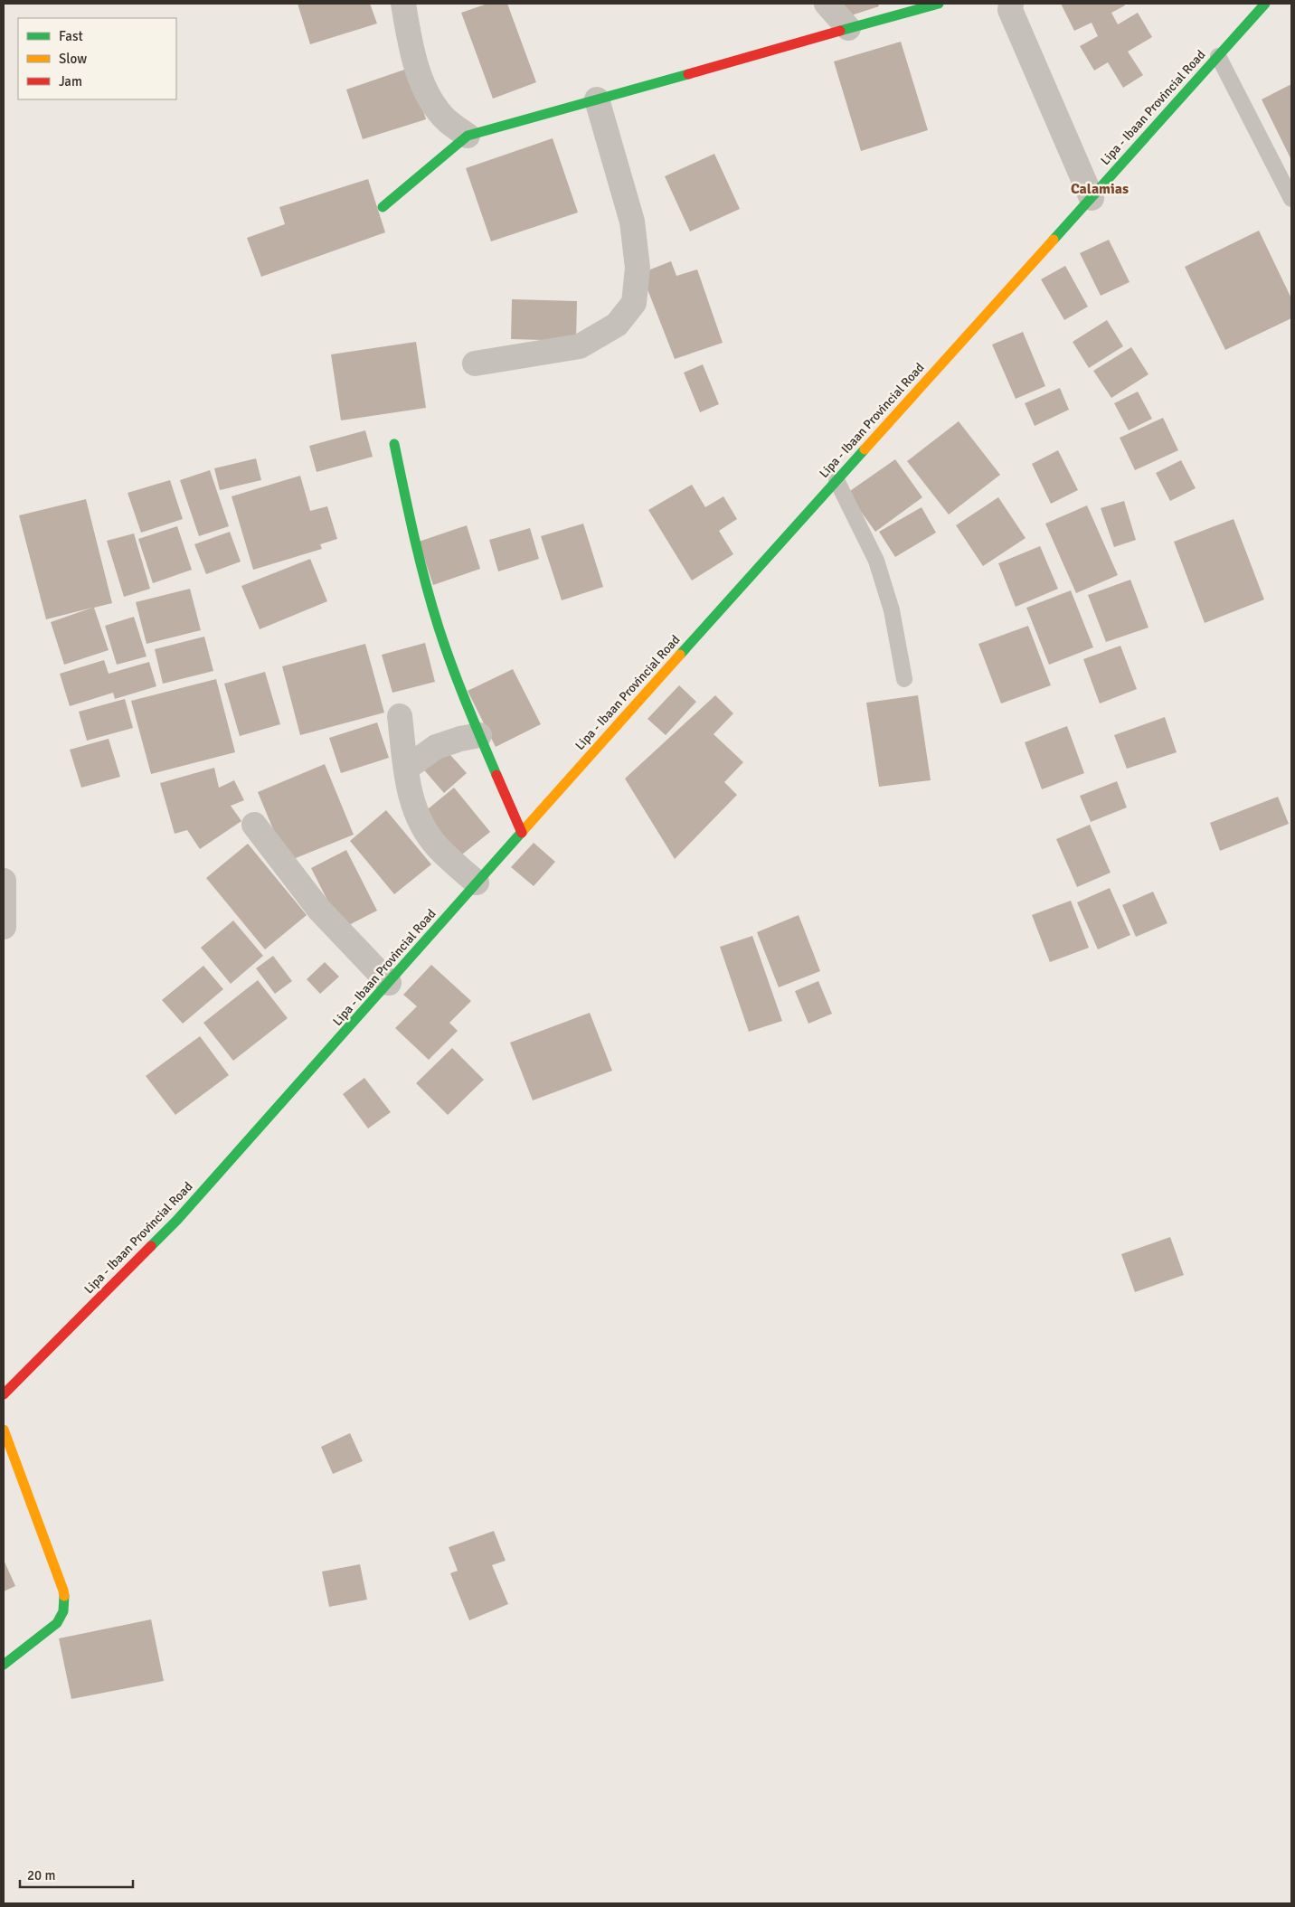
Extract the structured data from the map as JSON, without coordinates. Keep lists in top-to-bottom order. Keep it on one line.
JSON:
{"streets":{"main road":["Lipa - Ibaan Provincial Road"]},"districts":["Calamias"],"legend":["Fast","Slow","Jam"],"scale_bar":"20 m"}
